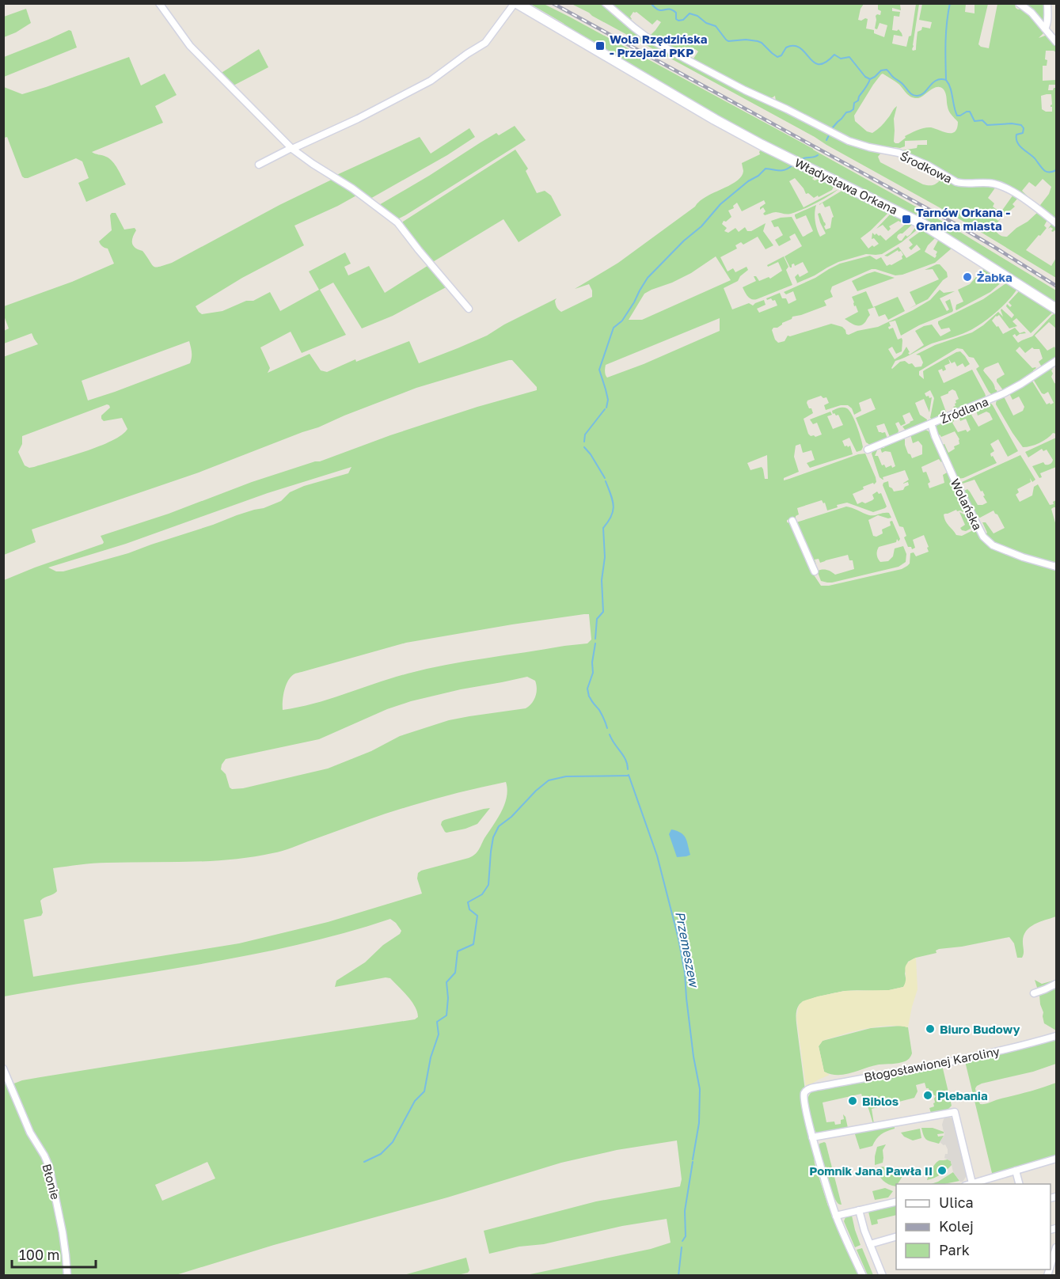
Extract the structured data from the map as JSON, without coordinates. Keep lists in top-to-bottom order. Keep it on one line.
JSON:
{"streets":{"street":["Środkowa","Władysława Orkana","Źródlana","Wolańska","Błogosławionej Karoliny","Błonie"]},"crossings":[["Źródlana","Wolańska"]],"water":["Przemeszew"],"places":{"transit":["Wola Rzędzińska - Przejazd PKP","Tarnów Orkana - Granica miasta"],"other":["Żabka","Biuro Budowy","Plebania","Biblos","Pomnik Jana Pawła II"]},"legend":["Ulica","Kolej","Park"],"scale_bar":"100 m"}
